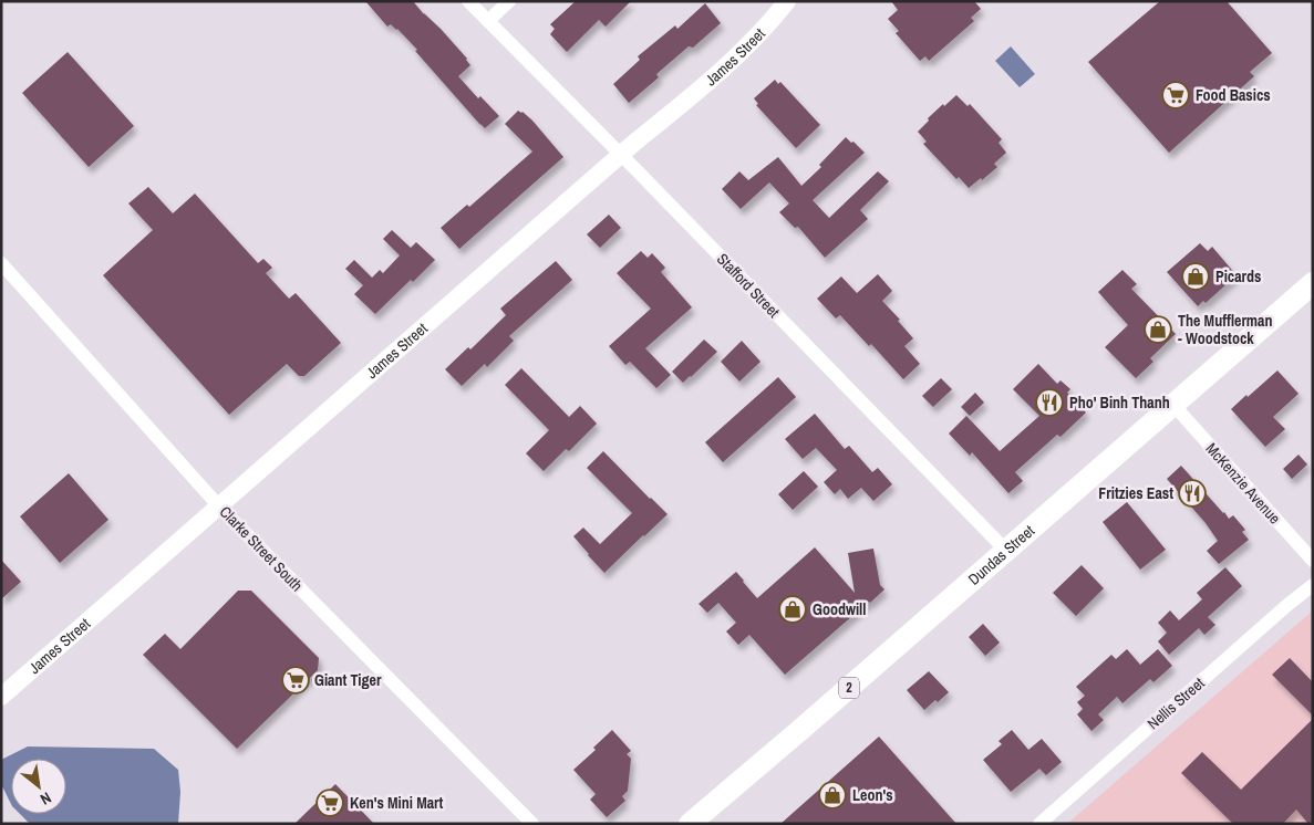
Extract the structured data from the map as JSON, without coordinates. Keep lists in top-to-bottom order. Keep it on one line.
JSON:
{"streets":{"main road":["Dundas Street","2"],"street":["James Street","Stafford Street","McKenzie Avenue","Clarke Street South","Nellis Street"]},"crossings":[["James Street","Stafford Street"],["James Street","Clarke Street South"],["Stafford Street","Dundas Street"],["McKenzie Avenue","Dundas Street"]],"places":{"supermarket":["Food Basics","Giant Tiger","Ken's Mini Mart"],"shop":["Picards","The Mufflerman - Woodstock","Goodwill","Leon's"],"restaurant":["Pho' Binh Thanh","Fritzies East"]},"north":"bottom right"}
